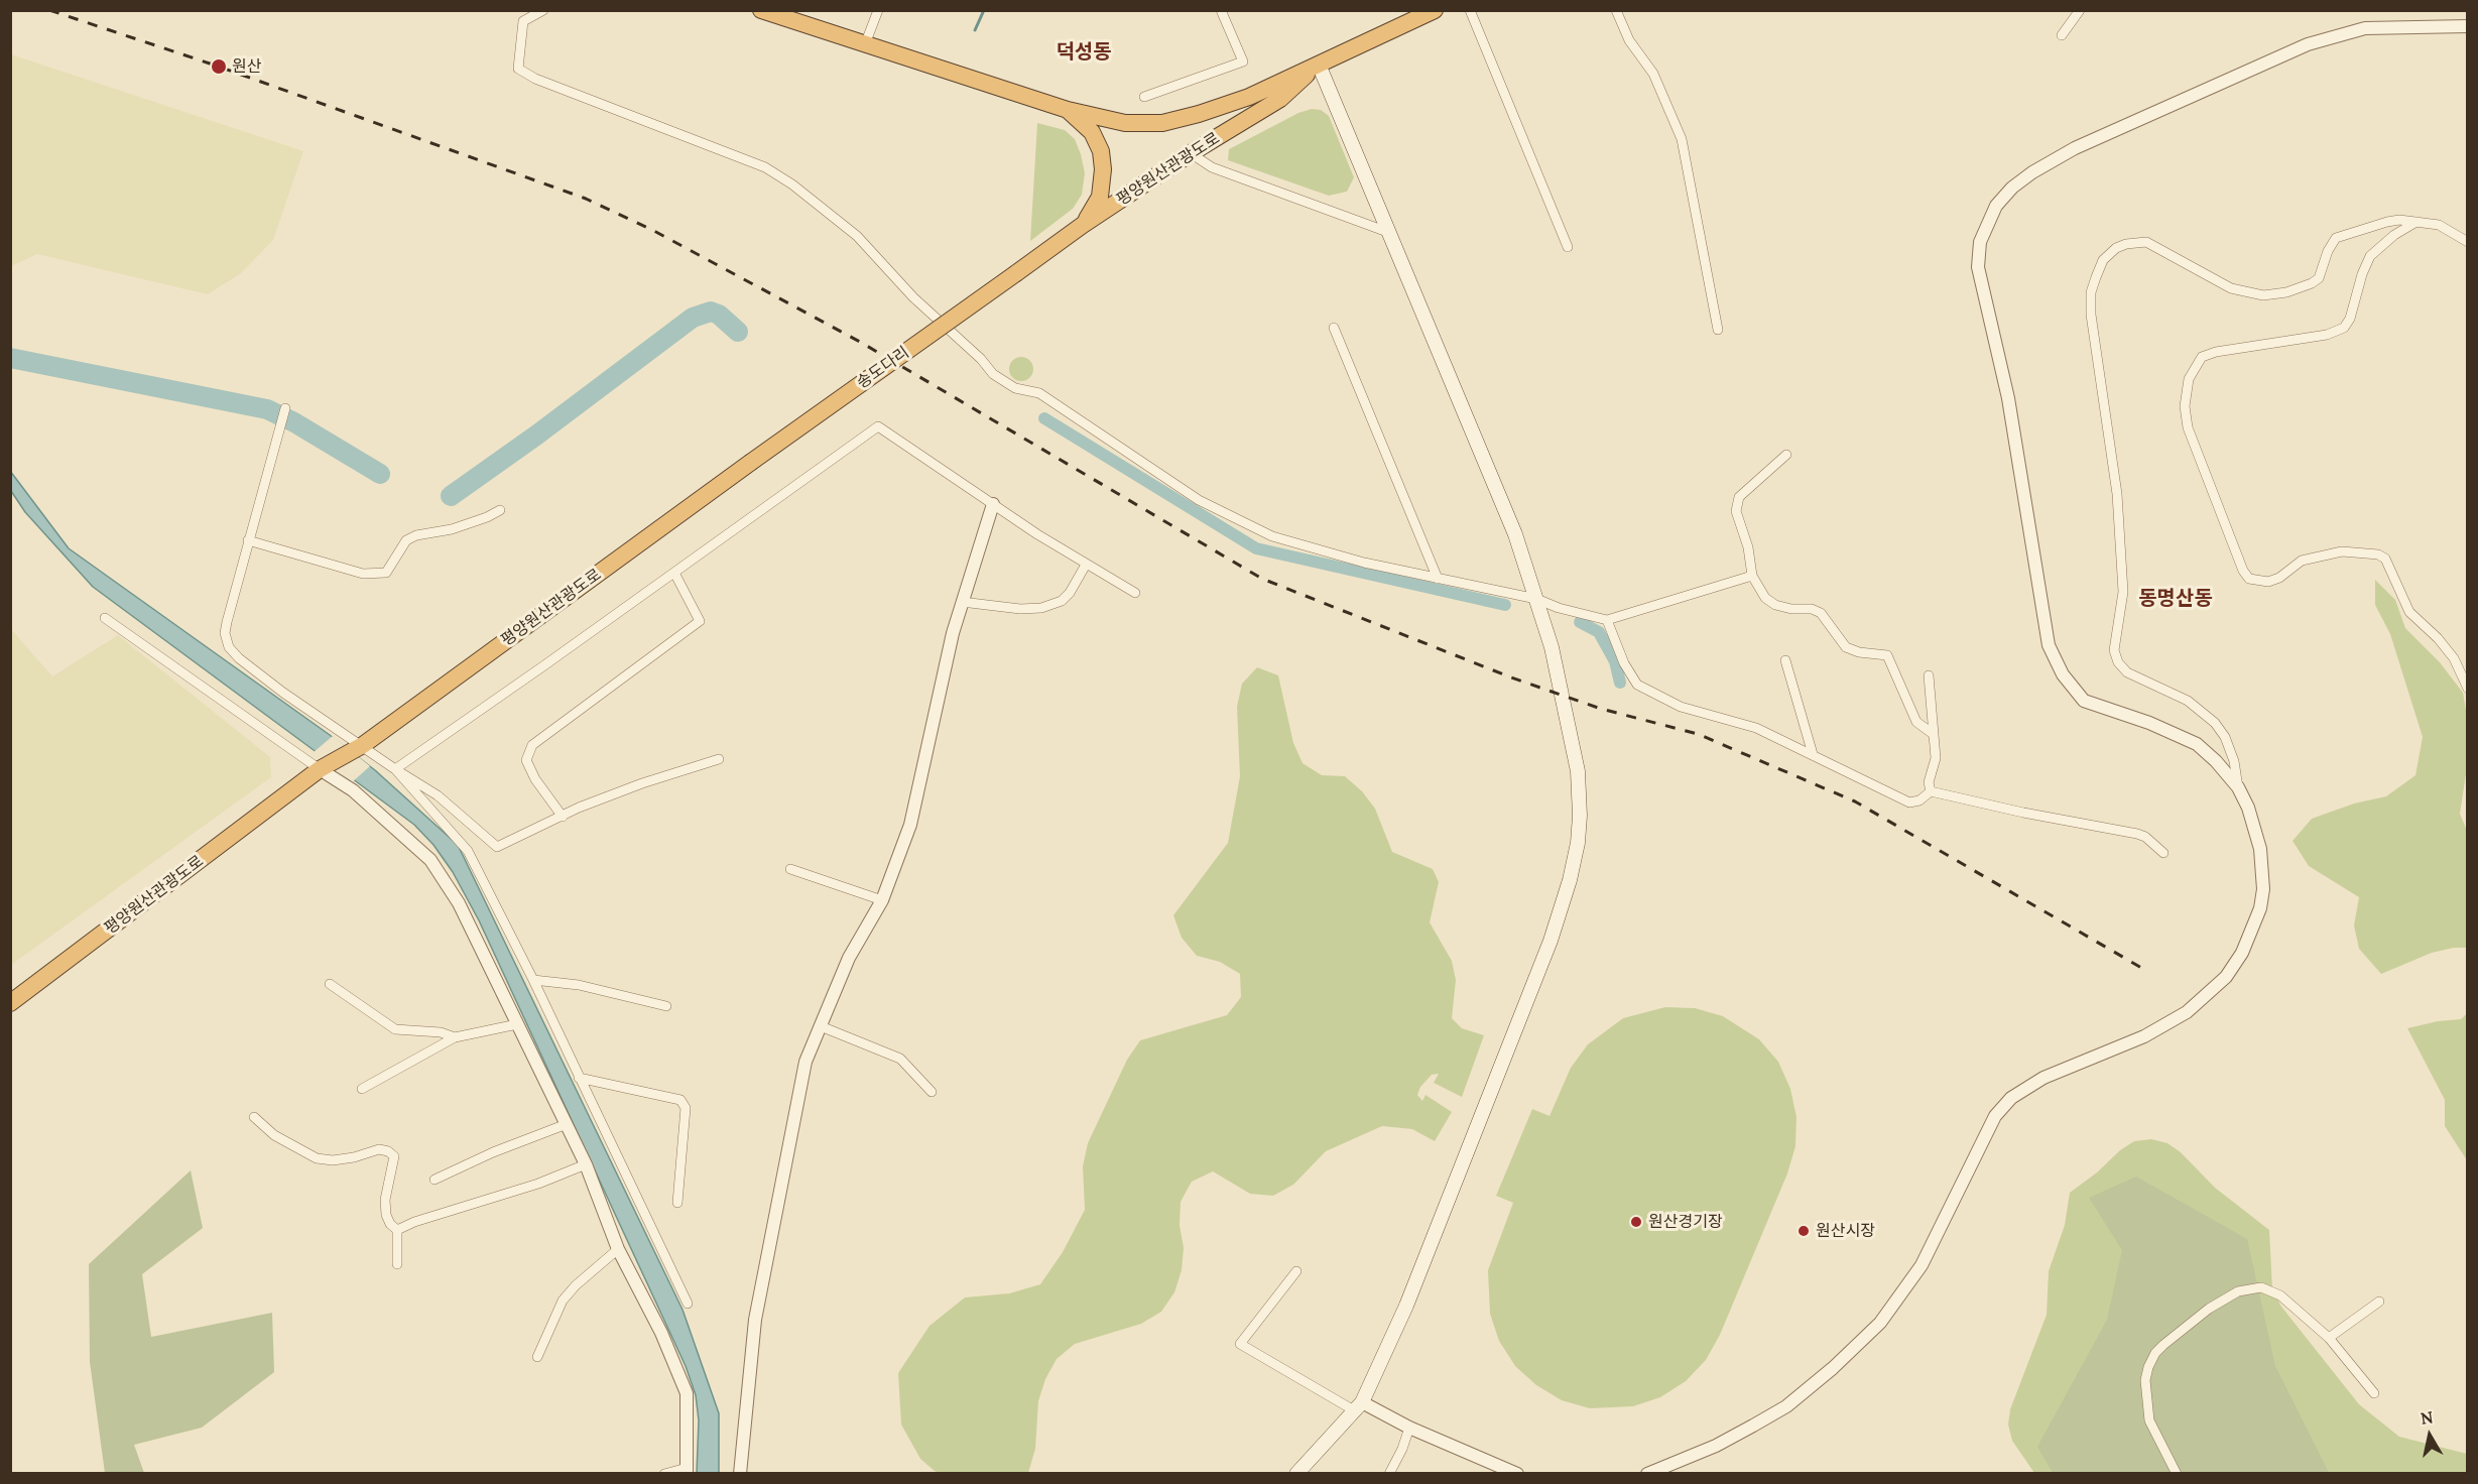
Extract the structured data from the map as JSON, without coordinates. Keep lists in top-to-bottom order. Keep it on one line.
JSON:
{"streets":{"highway":["평양원산관광도로","송도다리"]},"crossings":[["평양원산관광도로","송도다리"]],"districts":["덕성동","동명산동"],"places":["원산","원산경기장","원산시장"],"north":"top"}
